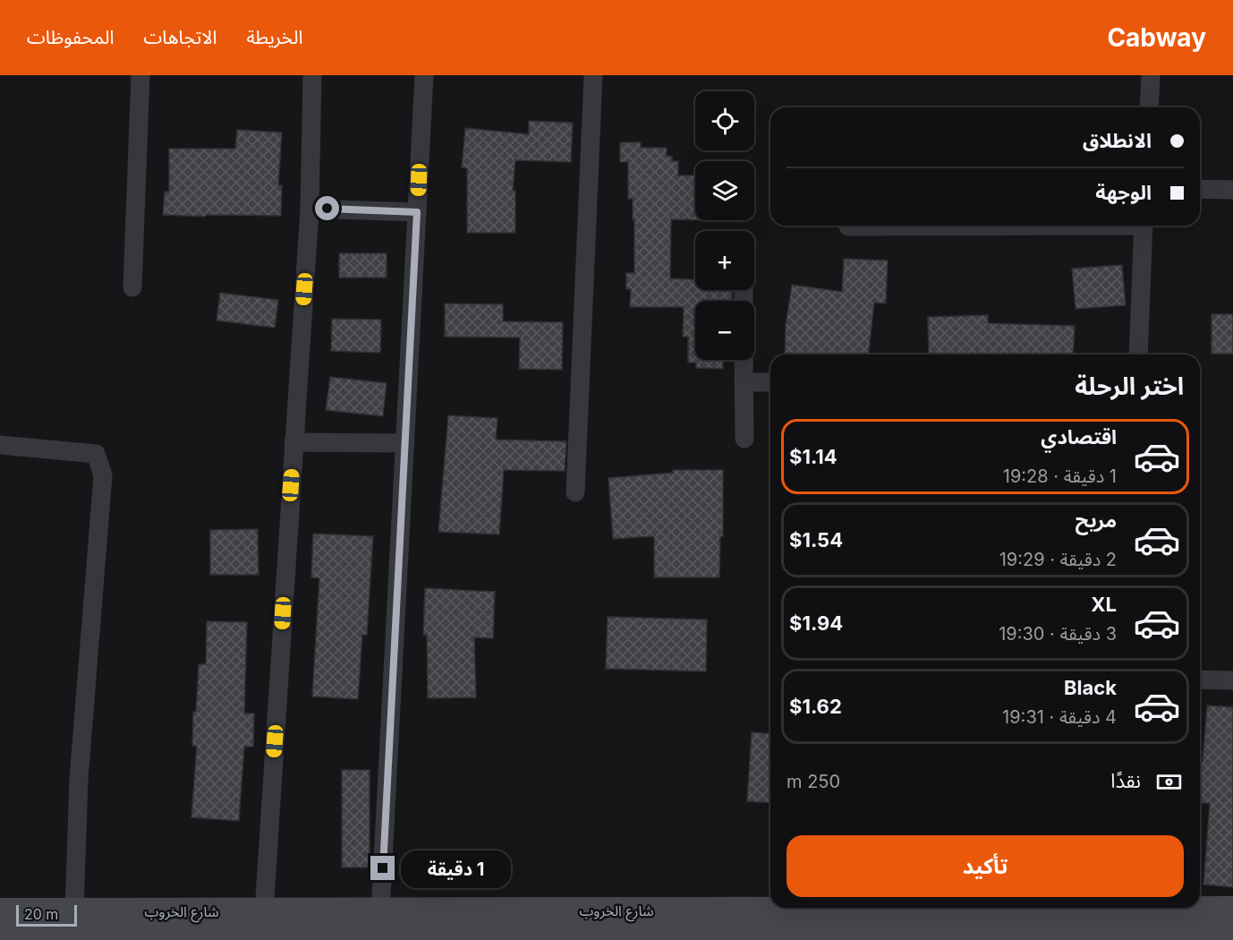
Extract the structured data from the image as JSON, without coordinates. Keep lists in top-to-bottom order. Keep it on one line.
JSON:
{"streets":{"main road":["شارع الخروب"]},"scale_bar":"20 m","page":{"header":"Cabway","nav":["الخريطة","الاتجاهات","المحفوظات"],"map_buttons":["+","−"],"banner":["الانطلاق","الوجهة"],"heading":"اختر الرحلة","list":[{"name":"اقتصادي","note":"1 دقيقة · 19:28","value":"$1.14"},{"name":"مريح","note":"2 دقيقة · 19:29","value":"$1.54"},{"name":"XL","note":"3 دقيقة · 19:30","value":"$1.94"},{"name":"Black","note":"4 دقيقة · 19:31","value":"$1.62"}],"pay":["نقدًا","250 m"],"buttons":"تأكيد","bubble":"1 دقيقة","scale":"20 m"}}
